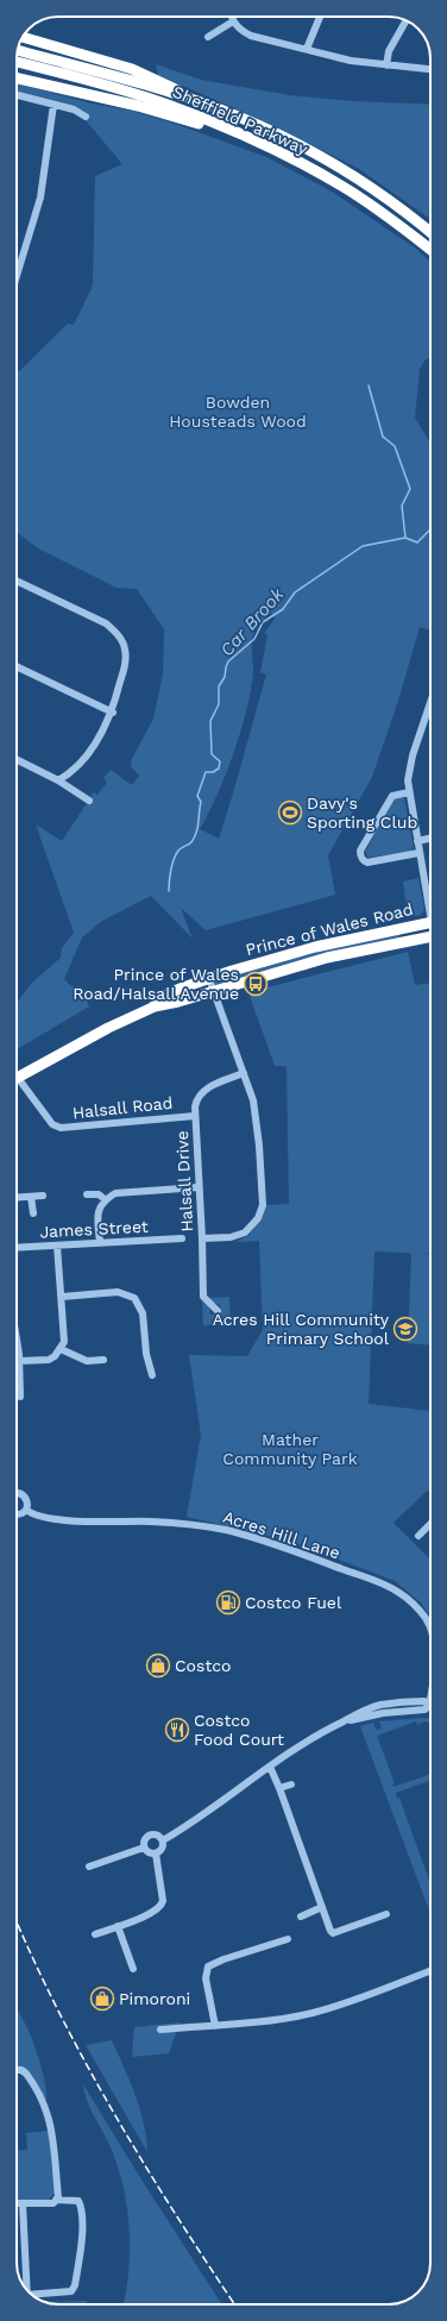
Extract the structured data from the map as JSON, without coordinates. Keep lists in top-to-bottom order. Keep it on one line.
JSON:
{"streets":{"highway":["Sheffield Parkway","Prince of Wales Road"],"street":["Halsall Road","Halsall Drive","James Street","Acres Hill Lane"]},"crossings":[["Halsall Road","Halsall Drive"]],"water":["Car Brook"],"parks":["Bowden Housteads Wood","Mather Community Park"],"places":{"sports":["Davy's Sporting Club"],"bus stop":["Prince of Wales Road/Halsall Avenue"],"school or university":["Acres Hill Community Primary School"],"fuel station":["Costco Fuel"],"shop":["Costco","Pimoroni"],"restaurant":["Costco Food Court"]}}
